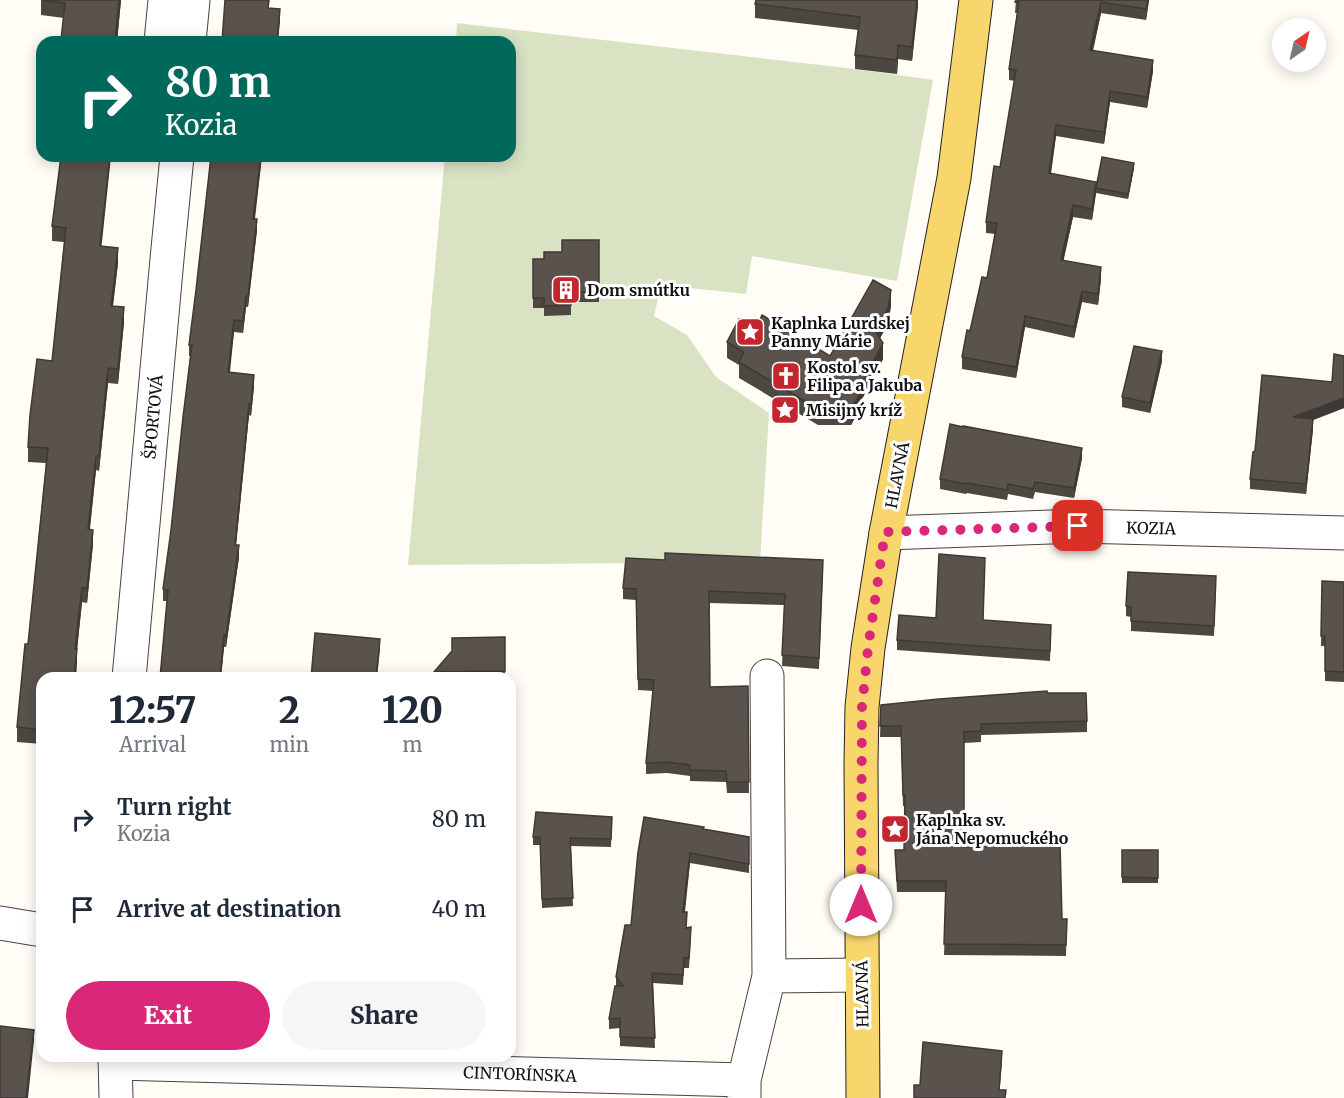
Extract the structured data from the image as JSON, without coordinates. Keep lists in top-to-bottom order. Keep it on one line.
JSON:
{"streets":{"main road":["HLAVNÁ"],"street":["ŠPORTOVÁ","KOZIA","CINTORÍNSKA"]},"crossings":[["HLAVNÁ","KOZIA"]],"places":{"building":["Dom smútku"],"place":["Kaplnka Lurdskej Panny Márie","Misijný kríž","Kaplnka sv. Jána Nepomuckého"],"church":["Kostol sv. Filipa a Jakuba"]},"north":"top right","page":{"turn":["80 m","Kozia"],"eta":["12:57","Arrival","2","min","120","m"],"list":[{"name":"Turn right","note":"Kozia","value":"80 m"},{"name":"Arrive at destination","value":"40 m"}],"buttons":["Exit","Share"]}}
